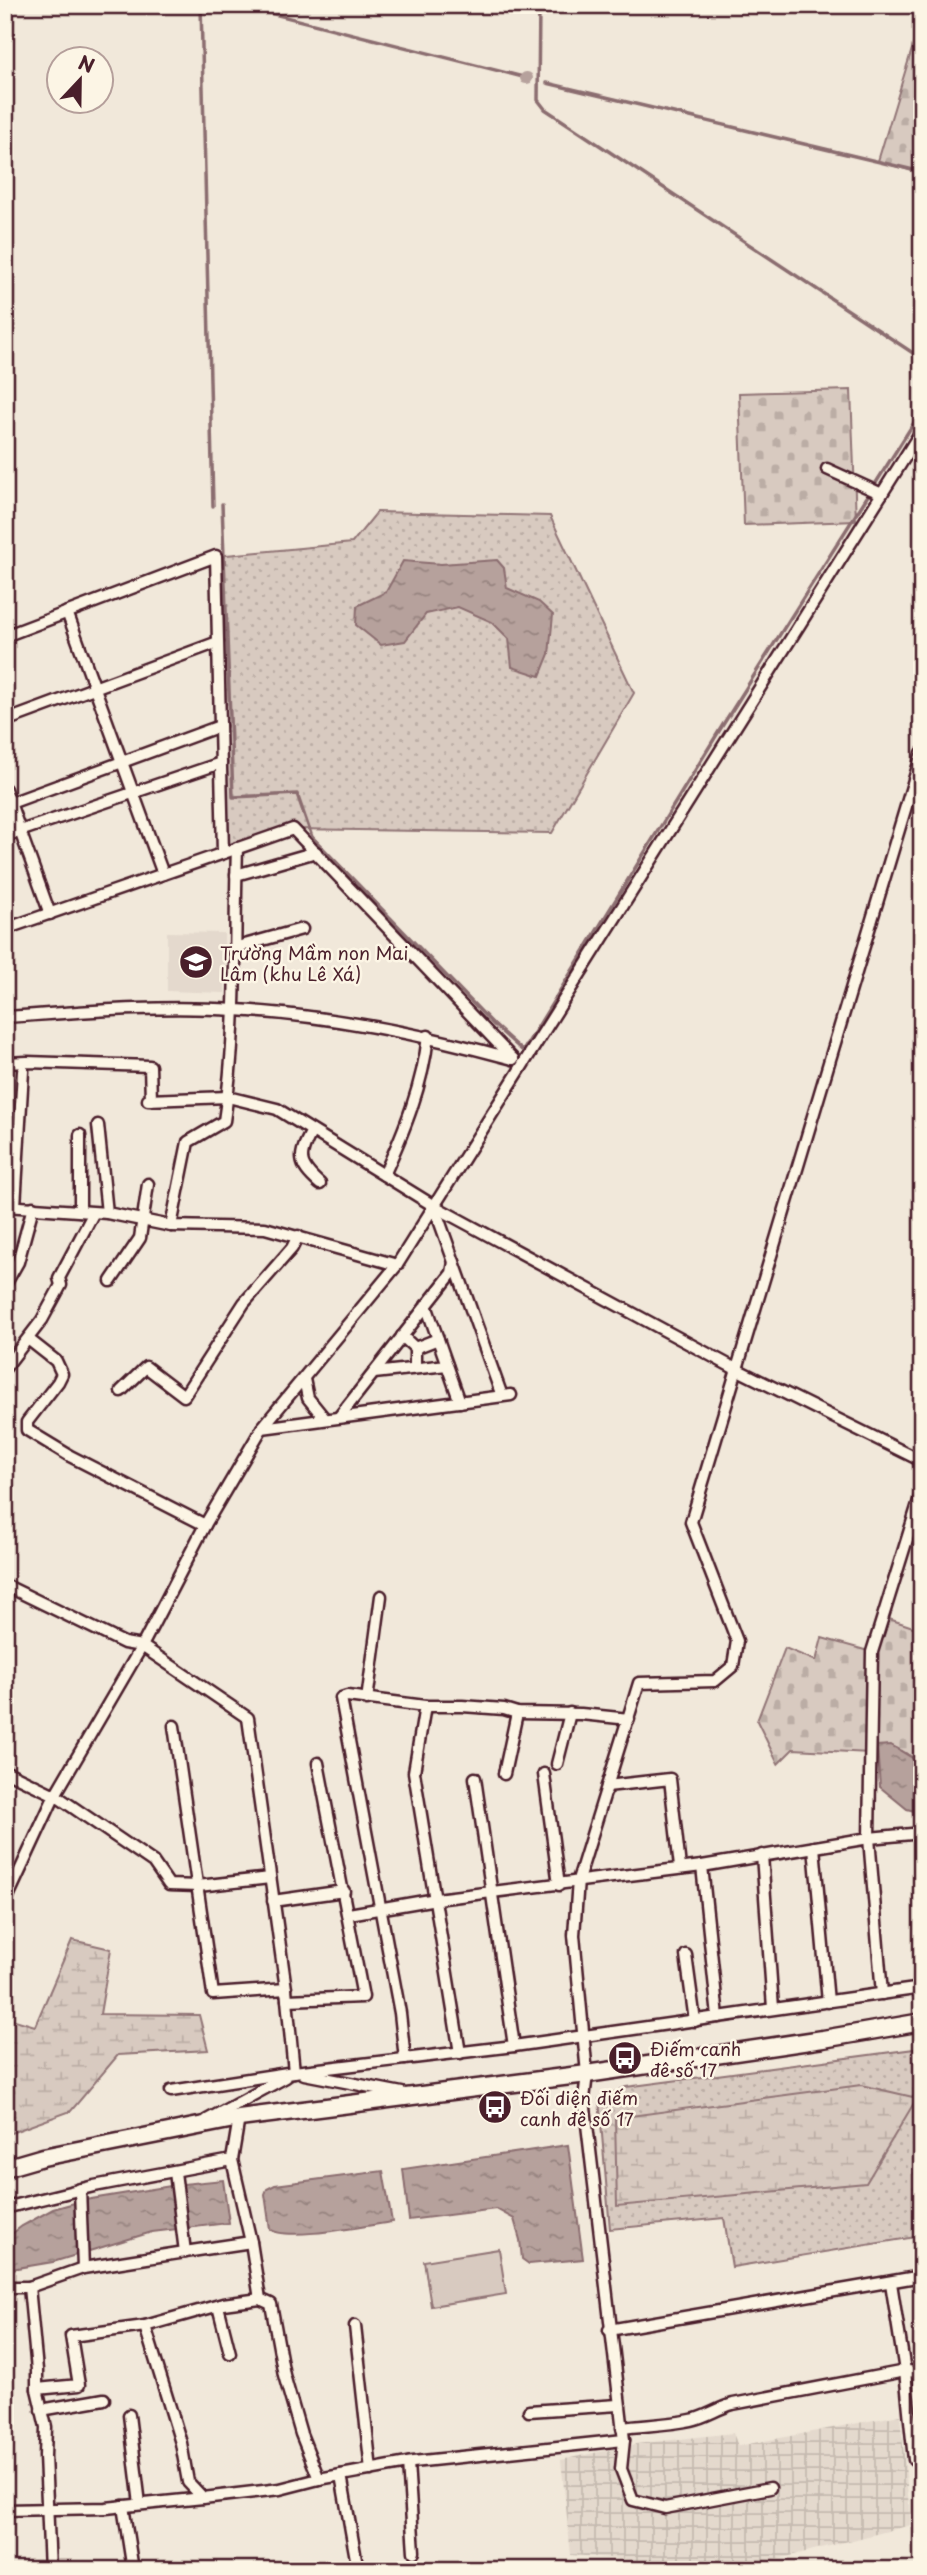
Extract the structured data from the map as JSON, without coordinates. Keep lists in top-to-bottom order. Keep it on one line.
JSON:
{"places":{"school or university":["Trường Mầm non Mai Lâm (khu Lê Xá)"],"bus stop":["Điếm canh đê số 17","Đối diện điếm canh đê số 17"]},"north":"top"}
